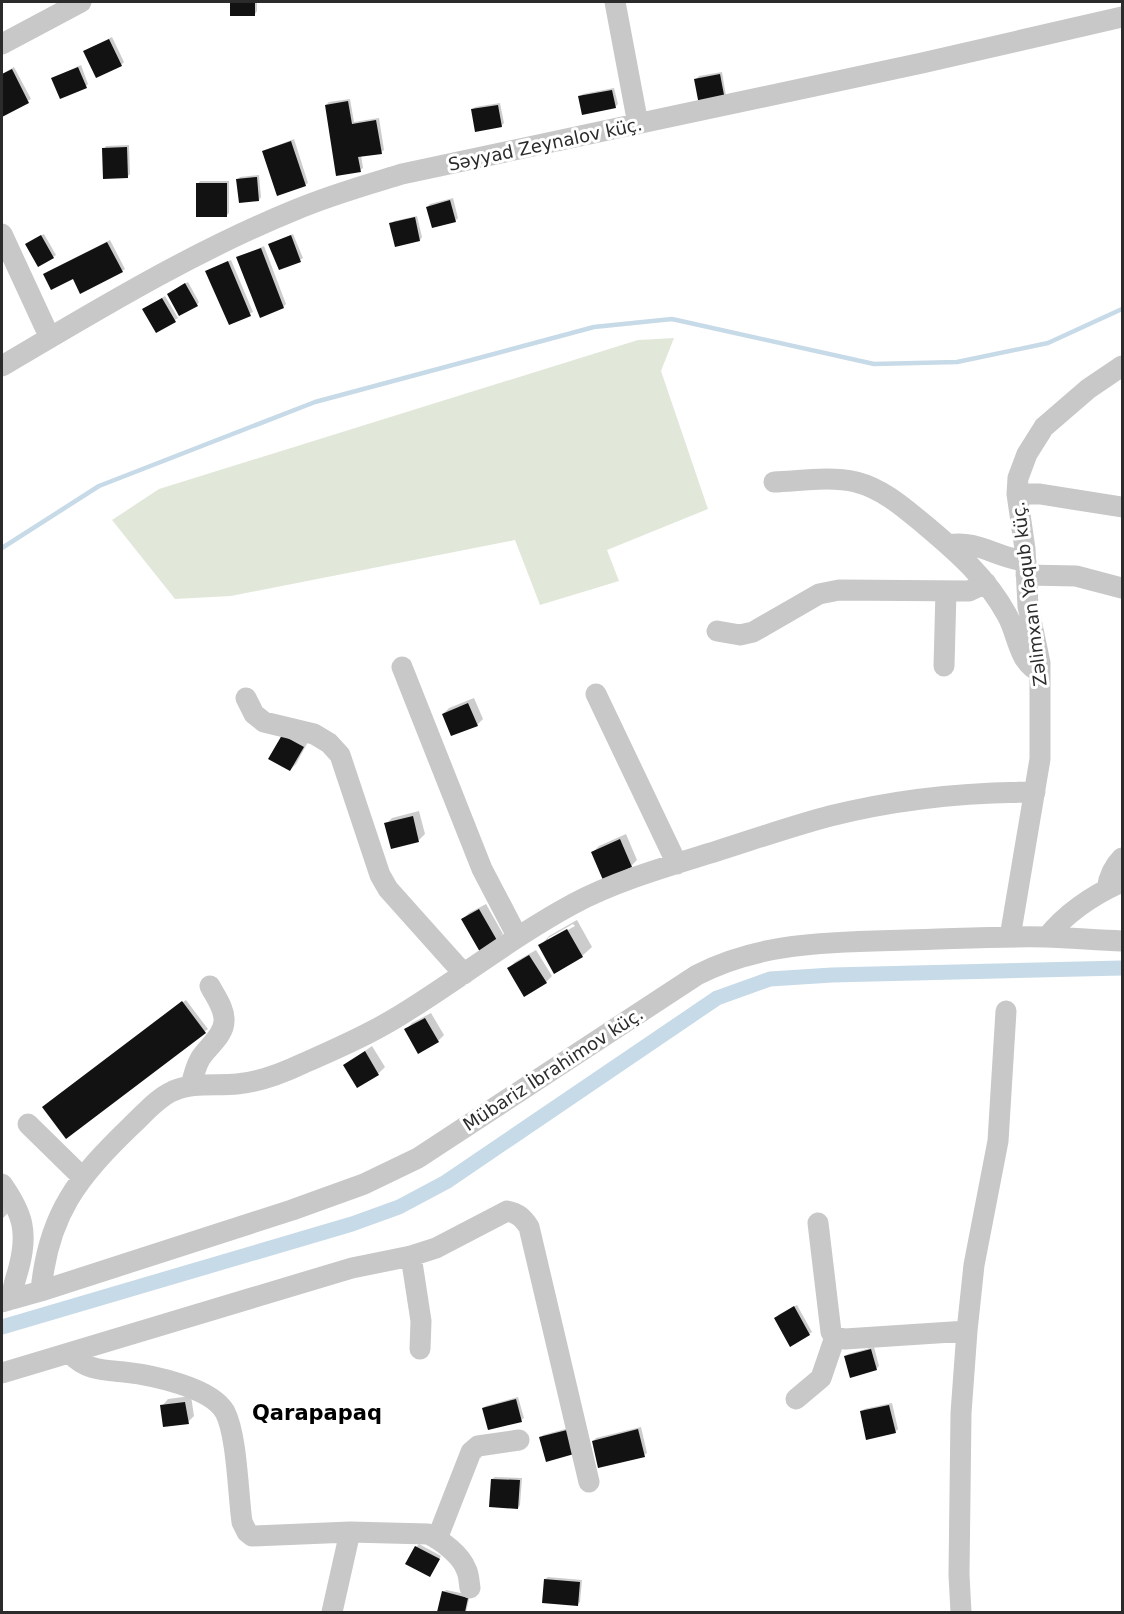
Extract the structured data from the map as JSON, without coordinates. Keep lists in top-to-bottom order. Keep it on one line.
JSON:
{"streets":{"street":["Səyyad Zeynalov küç.","Zəlimxan Yaqub küç.","Mübariz İbrahimov küç."]},"crossings":[["Zəlimxan Yaqub küç.","Mübariz İbrahimov küç."]],"districts":["Qarapapaq"]}
